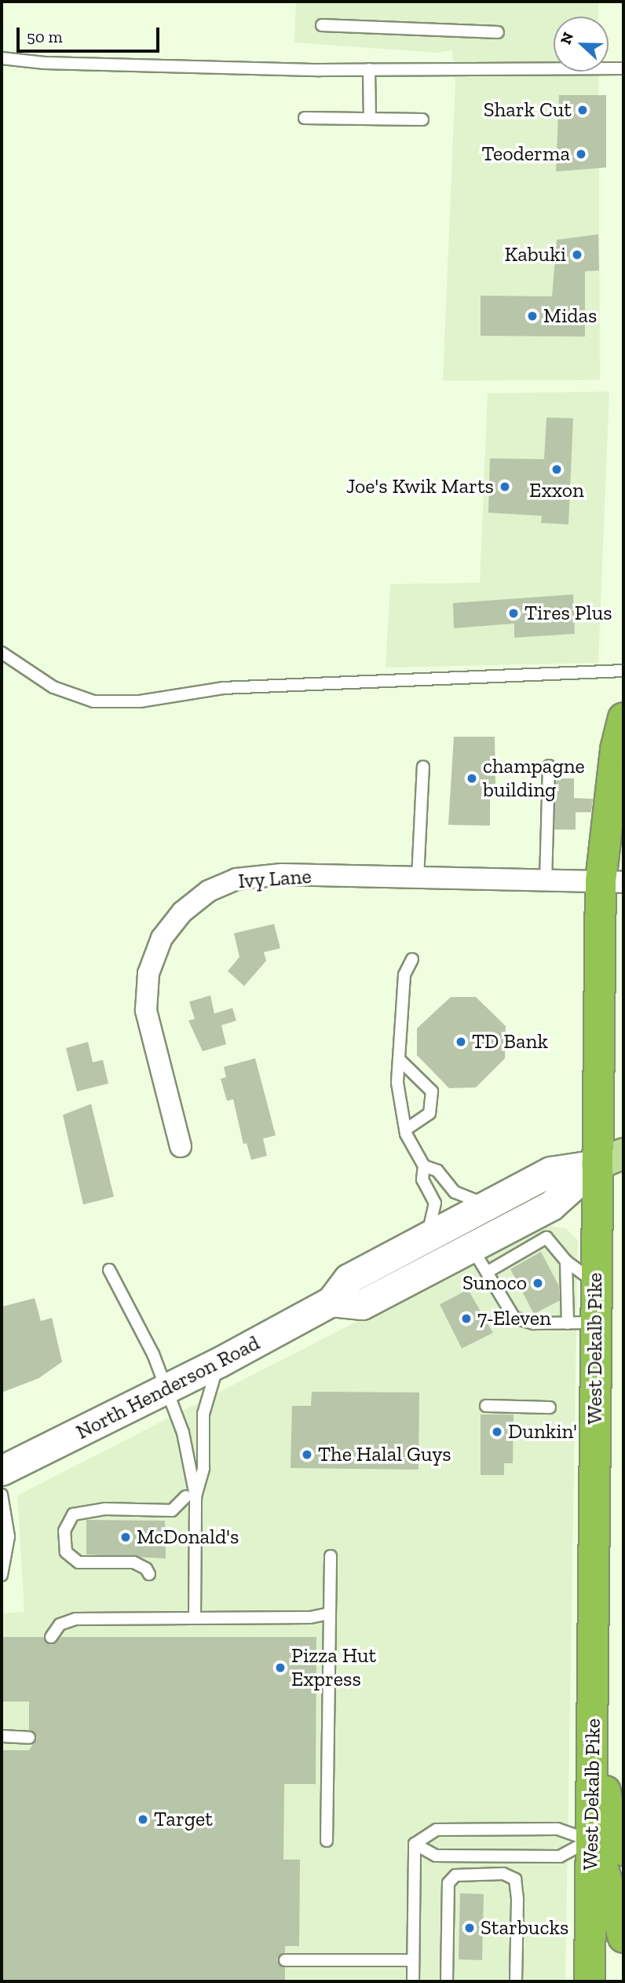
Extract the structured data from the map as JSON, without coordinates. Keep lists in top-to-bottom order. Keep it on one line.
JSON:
{"streets":{"highway":["West Dekalb Pike"],"main road":["North Henderson Road"],"street":["Ivy Lane"]},"crossings":[["Ivy Lane","West Dekalb Pike"],["West Dekalb Pike","North Henderson Road"]],"places":["Shark Cut","Teoderma","Kabuki","Midas","Exxon","Joe's Kwik Marts","Tires Plus","champagne building","TD Bank","Sunoco","7-Eleven","Dunkin'","The Halal Guys","McDonald's","Pizza Hut Express","Target","Starbucks"],"scale_bar":"50 m","north":"left"}
